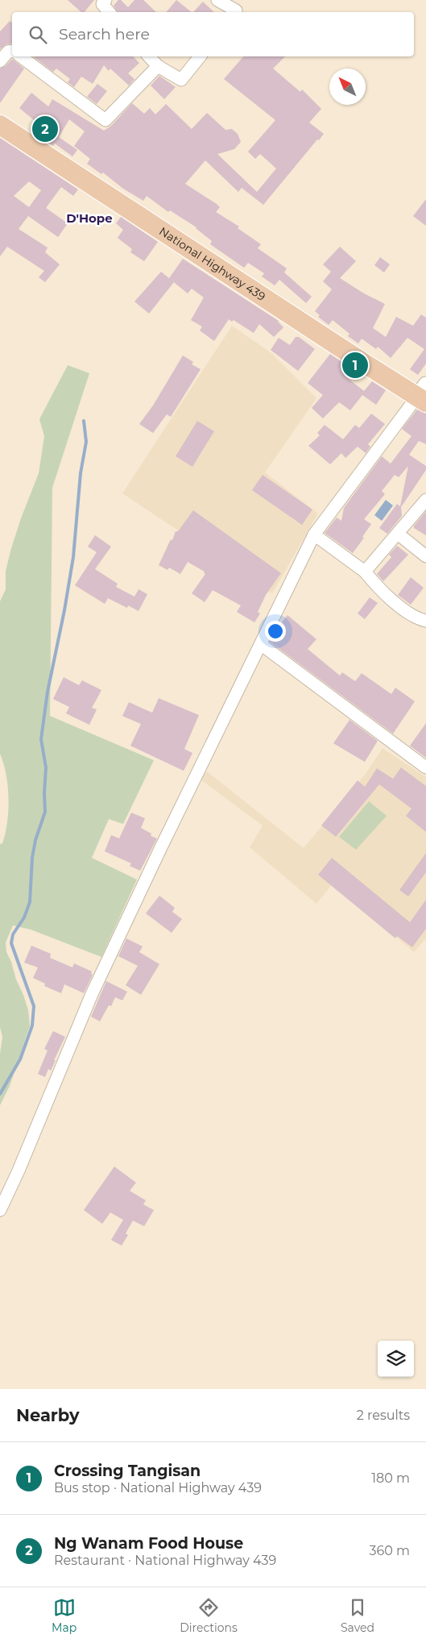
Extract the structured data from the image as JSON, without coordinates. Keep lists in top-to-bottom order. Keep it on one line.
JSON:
{"streets":{"main road":["National Highway 439"]},"districts":["D'Hope"],"north":"top left","page":{"search":"Search here","pins":["2","1"],"heading":["Nearby","2 results"],"list":[{"mark":"1","name":"Crossing Tangisan","note":"Bus stop · National Highway 439","value":"180 m"},{"mark":"2","name":"Ng Wanam Food House","note":"Restaurant · National Highway 439","value":"360 m"}],"nav":["Map","Directions","Saved"]}}
